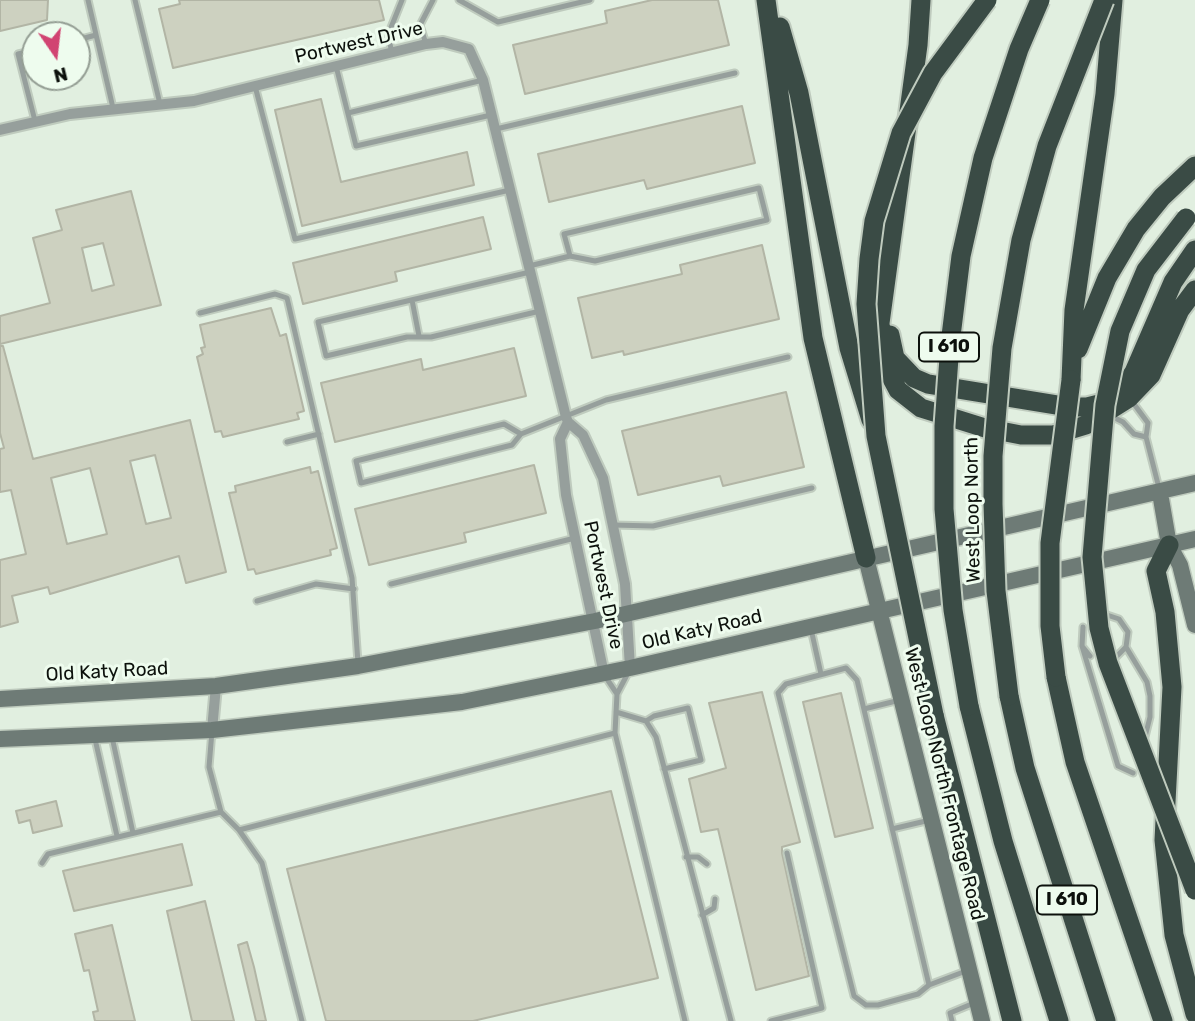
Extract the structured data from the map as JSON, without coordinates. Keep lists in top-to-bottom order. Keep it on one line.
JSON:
{"streets":{"highway":["I 610","West Loop North"],"main road":["Old Katy Road","West Loop North Frontage Road"],"street":["Portwest Drive"]},"crossings":[["Portwest Drive","Old Katy Road"],["Old Katy Road","West Loop North Frontage Road"]],"north":"bottom"}
